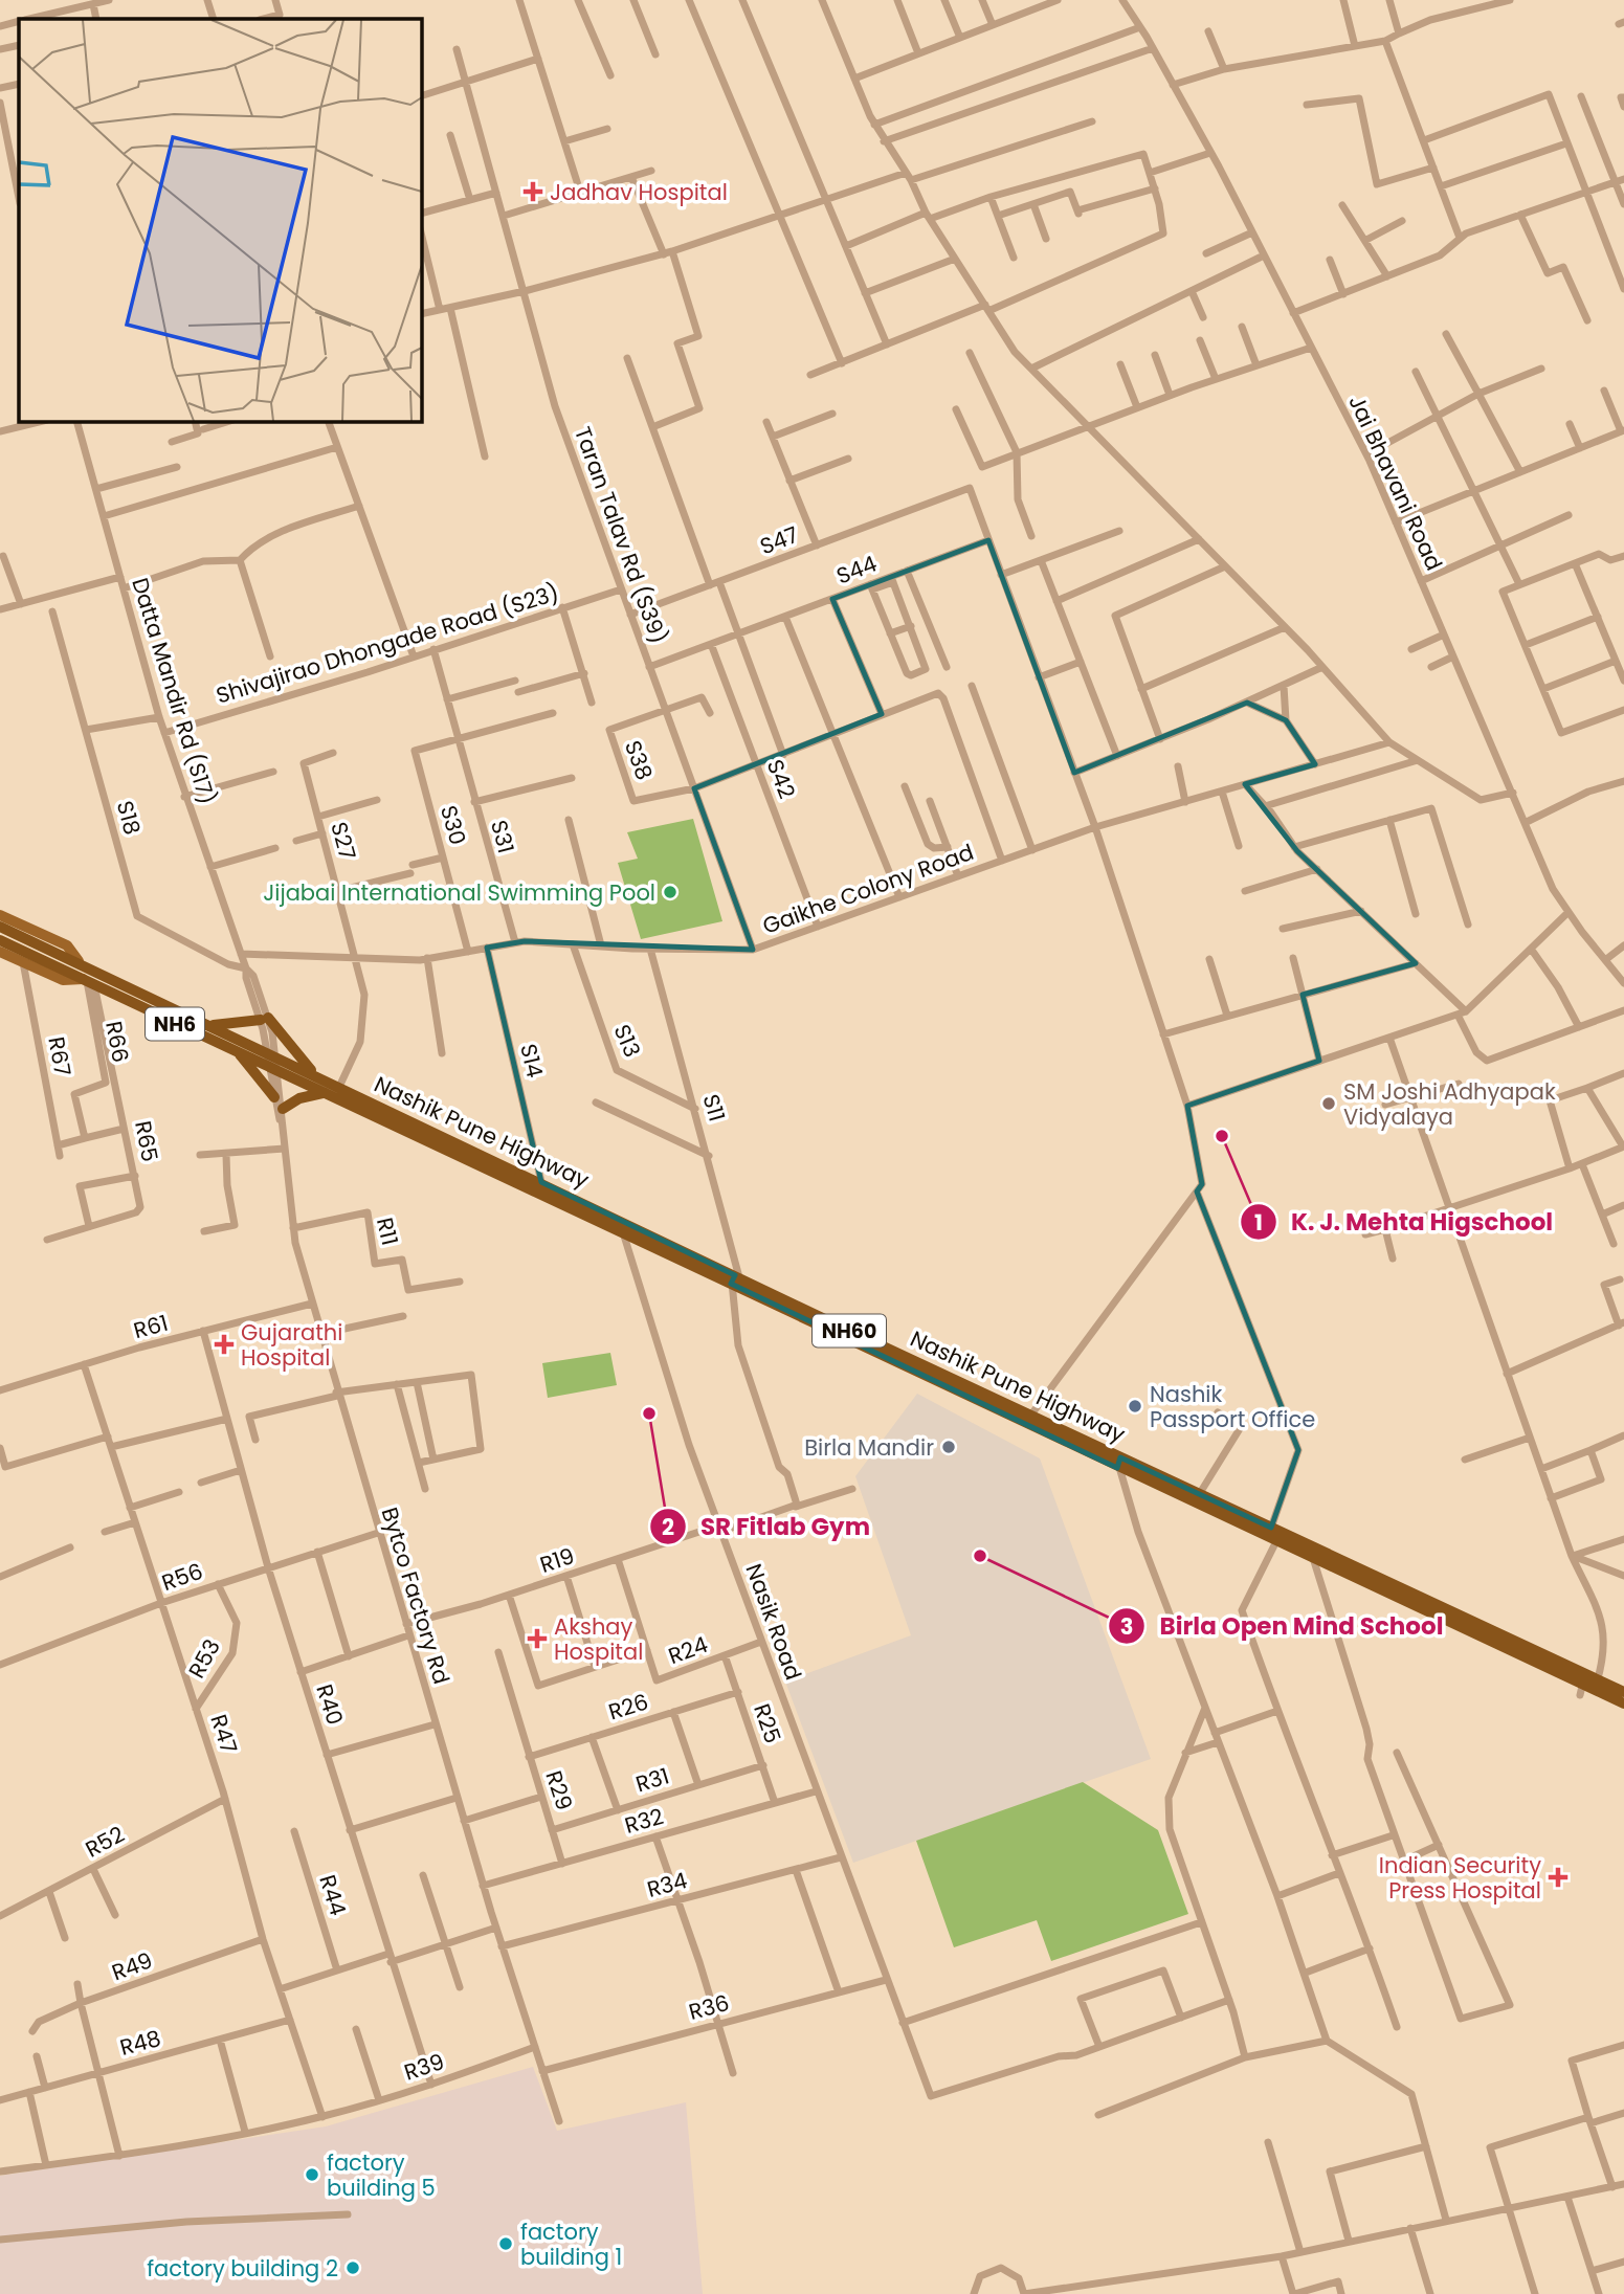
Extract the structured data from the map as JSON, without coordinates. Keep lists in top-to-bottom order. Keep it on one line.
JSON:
{"streets":{"highway":["NH6","Nashik Pune Highway","NH60"],"street":["Jai Bhavani Road","Taran Talav Rd (S39)","S47","S44","Shivajirao Dhongade Road (S23)","Datta Mandir Rd (S17)","S38","S42","S18","S30","S31","S27","Gaikhe Colony Road","S13","R66","R67","S14","S11","R65","R11","R61","R19","R56","Bytco Factory Rd","Nasik Road","R24","R53","R40","R26","R25","R47","R31","R29","R32","R52","R34","R44","R49","R36","R48","R39"]},"crossings":[["Taran Talav Rd (S39)","S47"],["Taran Talav Rd (S39)","S44"],["Taran Talav Rd (S39)","Shivajirao Dhongade Road (S23)"],["Taran Talav Rd (S39)","S38"],["Taran Talav Rd (S39)","Gaikhe Colony Road"],["S47","S44"],["S44","S42"],["Shivajirao Dhongade Road (S23)","Datta Mandir Rd (S17)"],["Shivajirao Dhongade Road (S23)","S31"],["Datta Mandir Rd (S17)","S18"],["Datta Mandir Rd (S17)","Gaikhe Colony Road"],["Datta Mandir Rd (S17)","Nashik Pune Highway"],["Datta Mandir Rd (S17)","Bytco Factory Rd"],["S42","Gaikhe Colony Road"],["S30","S31"],["S30","Gaikhe Colony Road"],["S31","Gaikhe Colony Road"],["S27","Gaikhe Colony Road"],["S27","Nashik Pune Highway"],["Gaikhe Colony Road","S13"],["Gaikhe Colony Road","S14"],["Gaikhe Colony Road","S11"],["NH6","R66"],["NH6","Nashik Pune Highway"],["NH6","R65"],["S13","S11"],["R66","Nashik Pune Highway"],["R66","R65"],["S14","Nashik Pune Highway"],["S11","Nashik Pune Highway"],["S11","R19"],["Nashik Pune Highway","R65"],["Nashik Pune Highway","Bytco Factory Rd"],["Nashik Pune Highway","Nasik Road"],["R11","Bytco Factory Rd"],["R61","Bytco Factory Rd"],["R61","R40"],["R61","R47"],["R19","Bytco Factory Rd"],["R19","Nasik Road"],["R56","Bytco Factory Rd"],["R56","R53"],["R56","R40"],["R56","R47"],["Bytco Factory Rd","R32"],["Bytco Factory Rd","R34"],["Bytco Factory Rd","R36"],["Bytco Factory Rd","R39"],["Nasik Road","R24"],["Nasik Road","R32"],["Nasik Road","R34"],["Nasik Road","R36"],["R24","R25"],["R53","R47"],["R40","R39"],["R26","R25"],["R26","R29"],["R25","R31"],["R25","R32"],["R47","R52"],["R47","R49"],["R47","R48"],["R47","R39"],["R31","R29"],["R29","R32"]],"places":{"health":["Jadhav Hospital","Gujarathi Hospital","Akshay Hospital","Indian Security Press Hospital"],"other":["Jijabai International Swimming Pool","SM Joshi Adhyapak Vidyalaya","K. J. Mehta Higschool","Nashik Passport Office","SR Fitlab Gym","Birla Mandir","Birla Open Mind School","factory building 5","factory building 1","factory building 2"]}}
